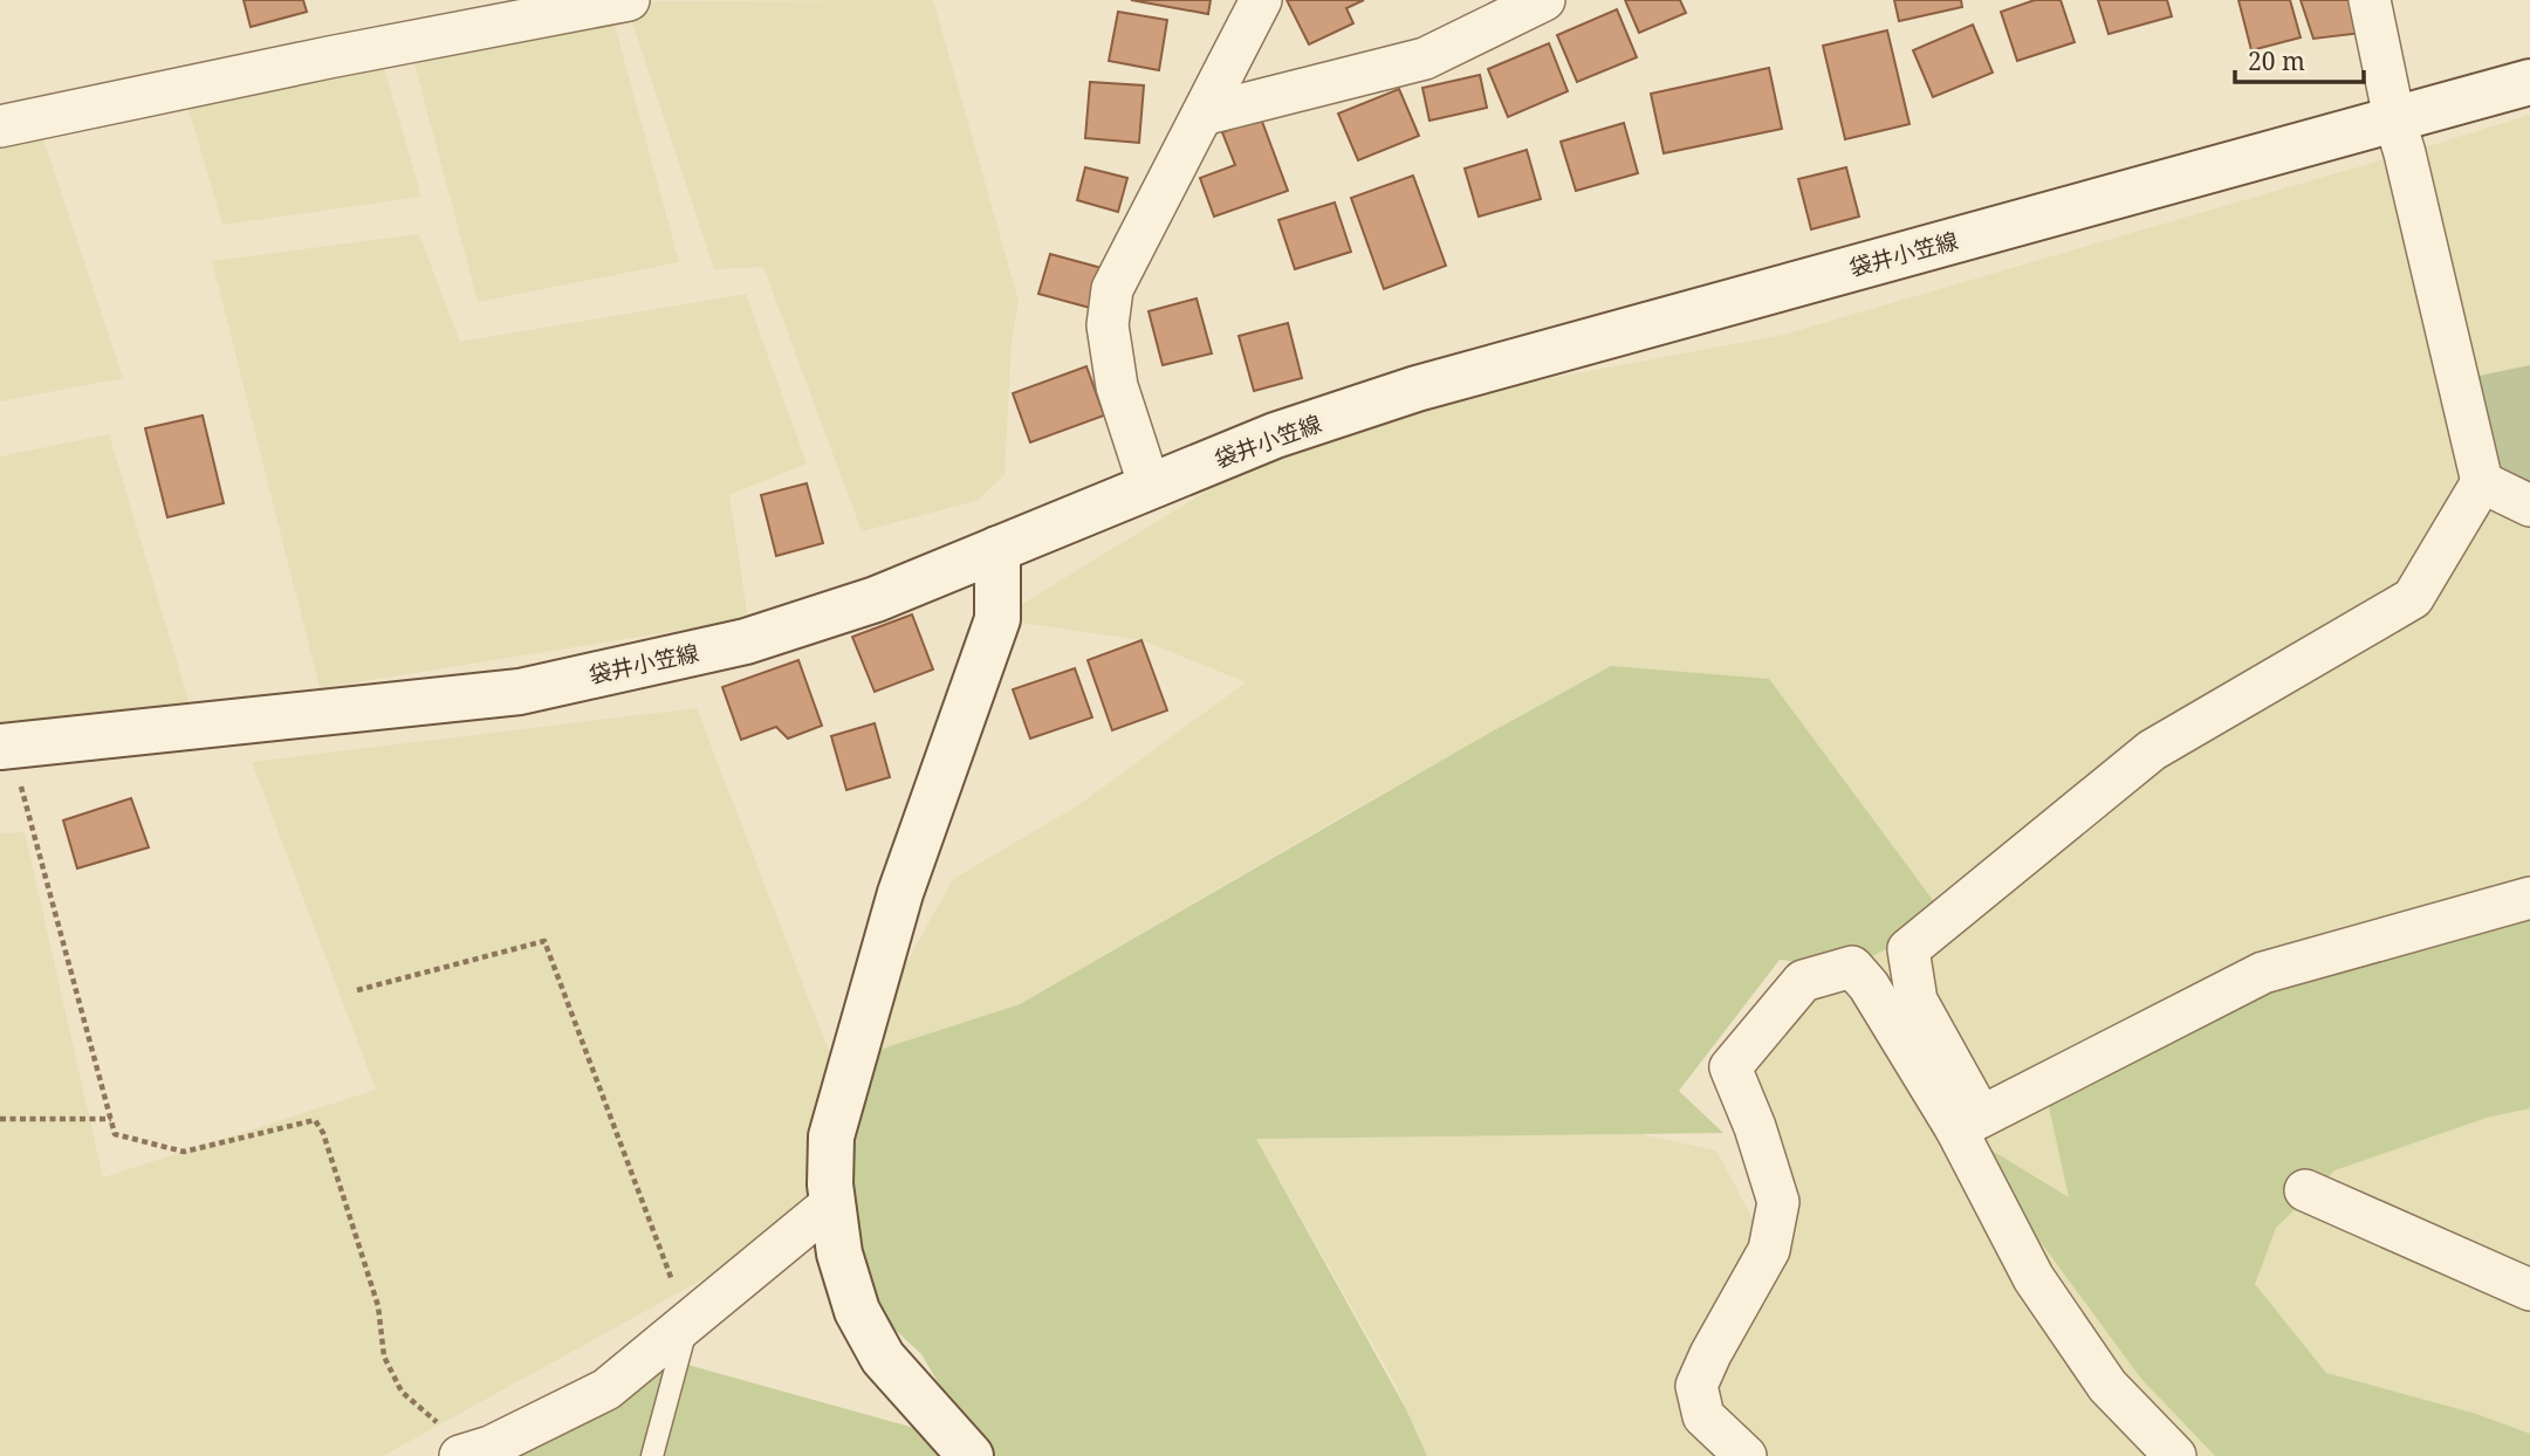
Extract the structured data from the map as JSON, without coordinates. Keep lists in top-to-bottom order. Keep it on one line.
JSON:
{"streets":{"main road":["袋井小笠線"]},"scale_bar":"20 m"}
